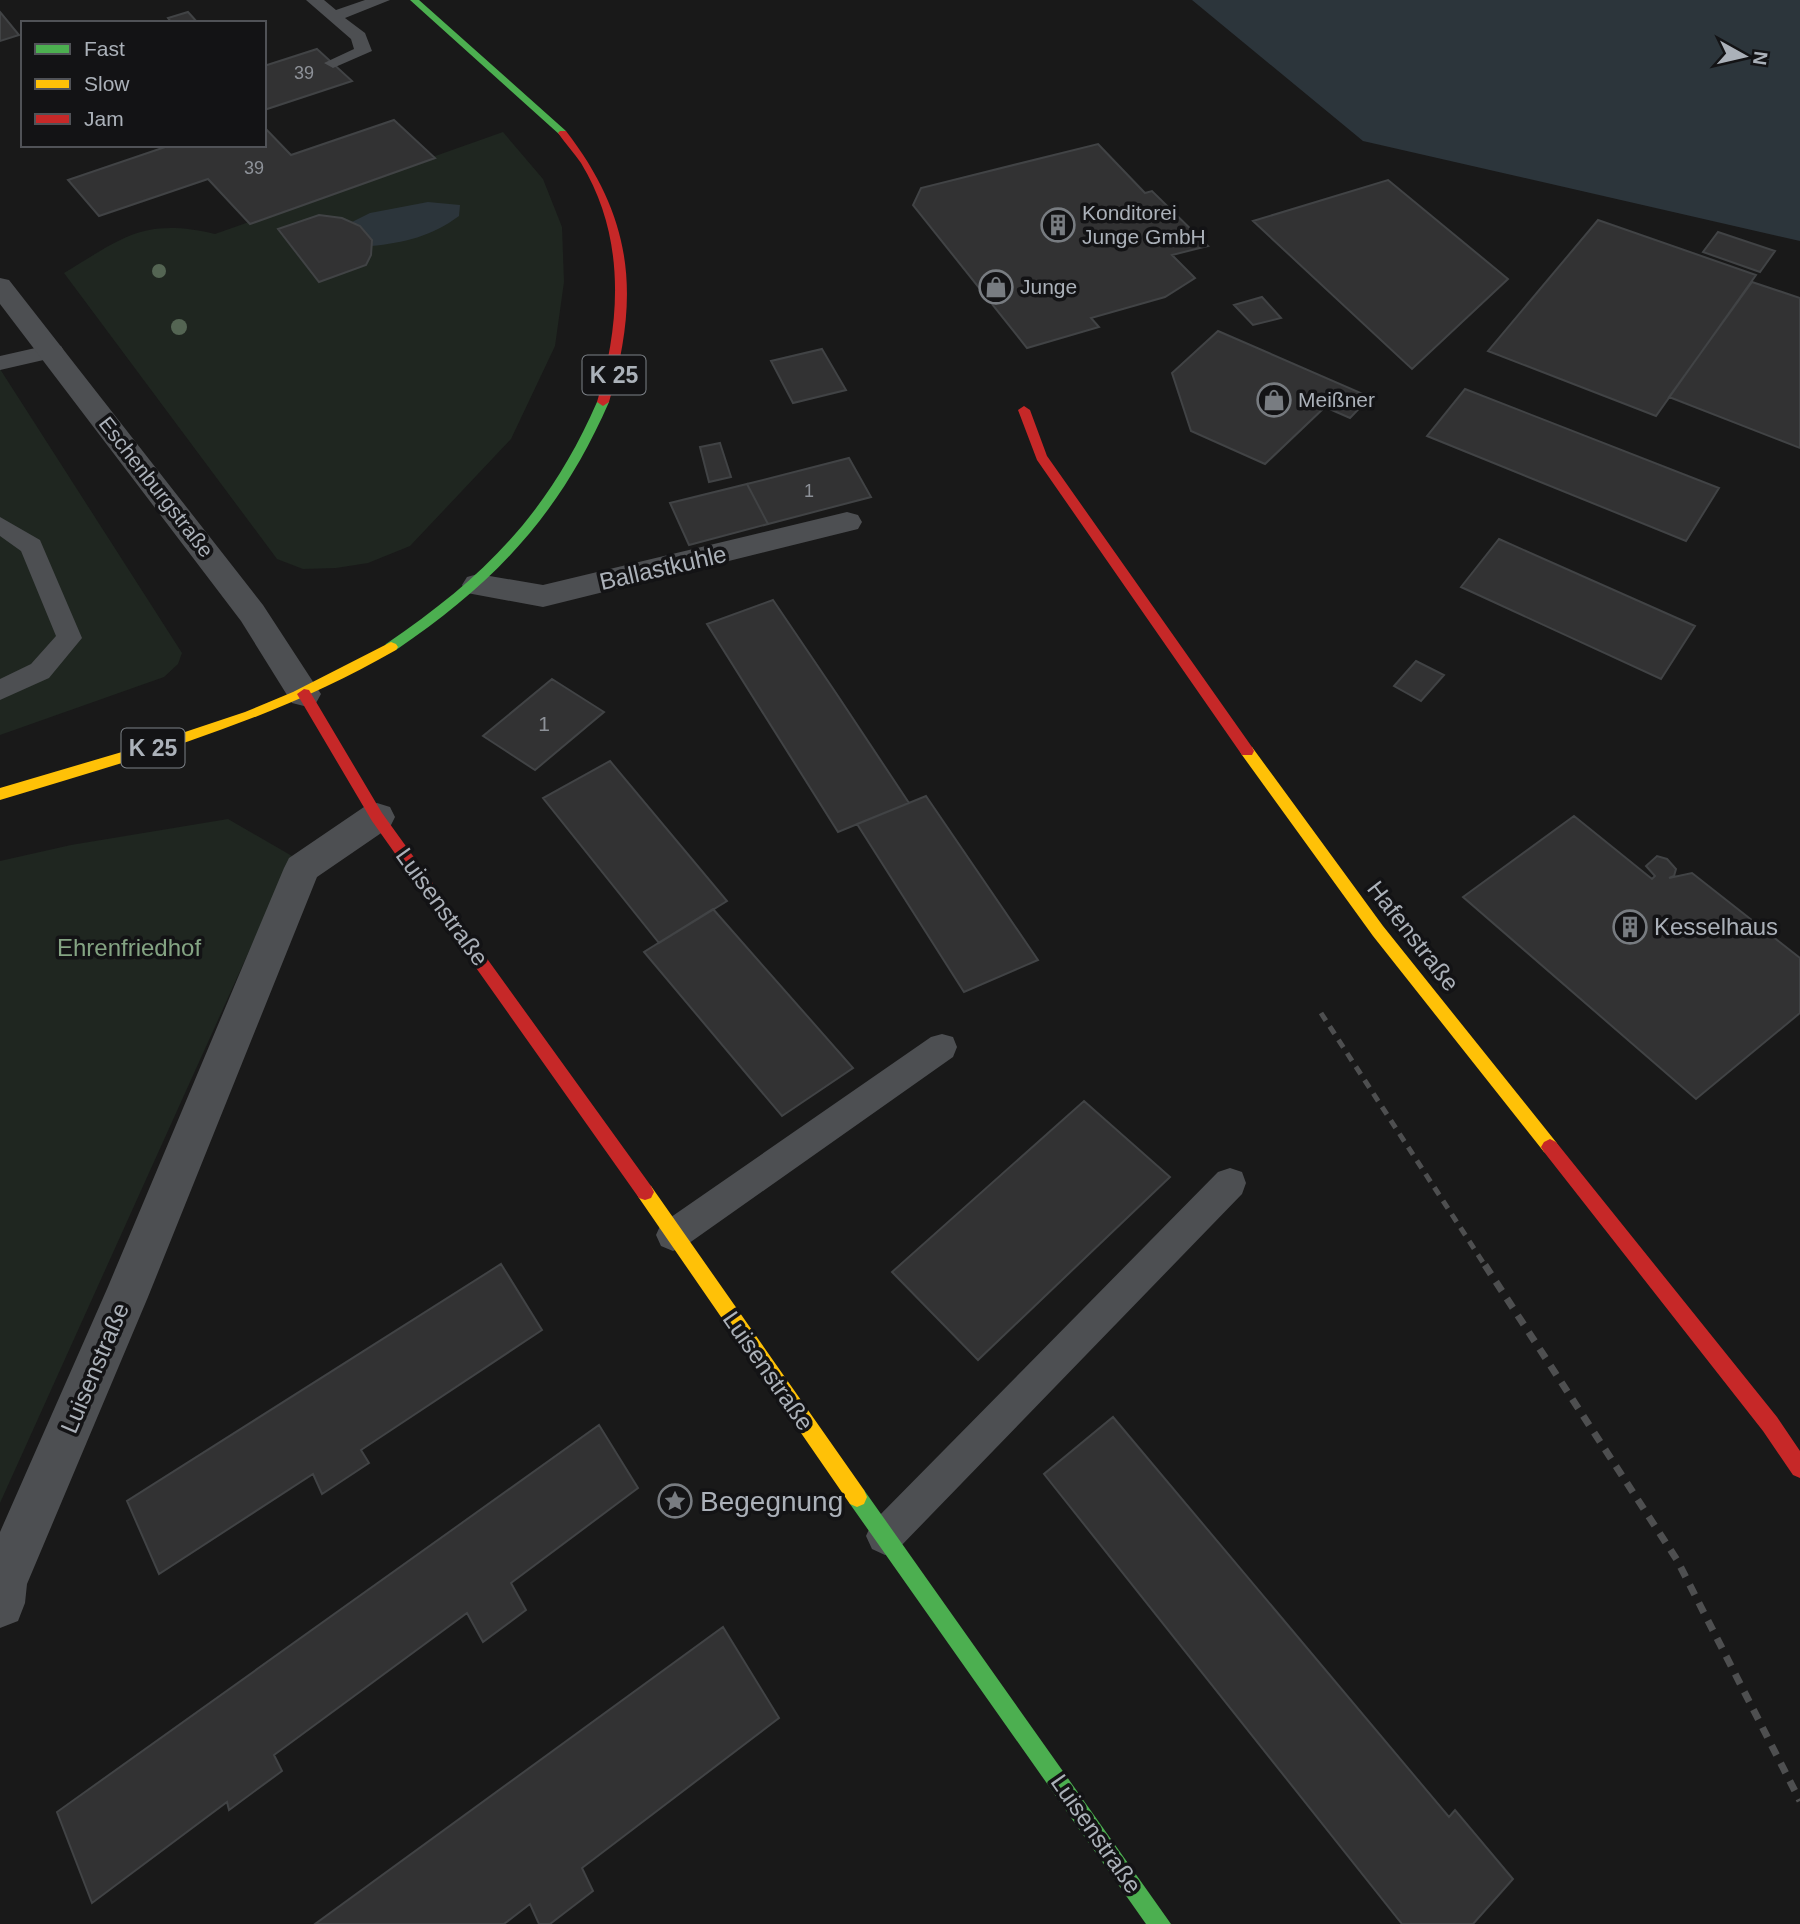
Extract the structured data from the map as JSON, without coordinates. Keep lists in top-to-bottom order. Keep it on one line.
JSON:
{"streets":{"street":["K 25","Eschenburgstraße","Ballastkuhle","Luisenstraße","Hafenstraße"]},"crossings":[["K 25","Eschenburgstraße"],["K 25","Ballastkuhle"],["K 25","Luisenstraße"],["Eschenburgstraße","Luisenstraße"]],"parks":["Ehrenfriedhof"],"places":{"building":["Konditorei Junge GmbH","Kesselhaus"],"shop":["Junge","Meißner"],"place":["Begegnung"]},"house_numbers":["39","39","1","1"],"legend":["Fast","Slow","Jam"],"north":"right"}
